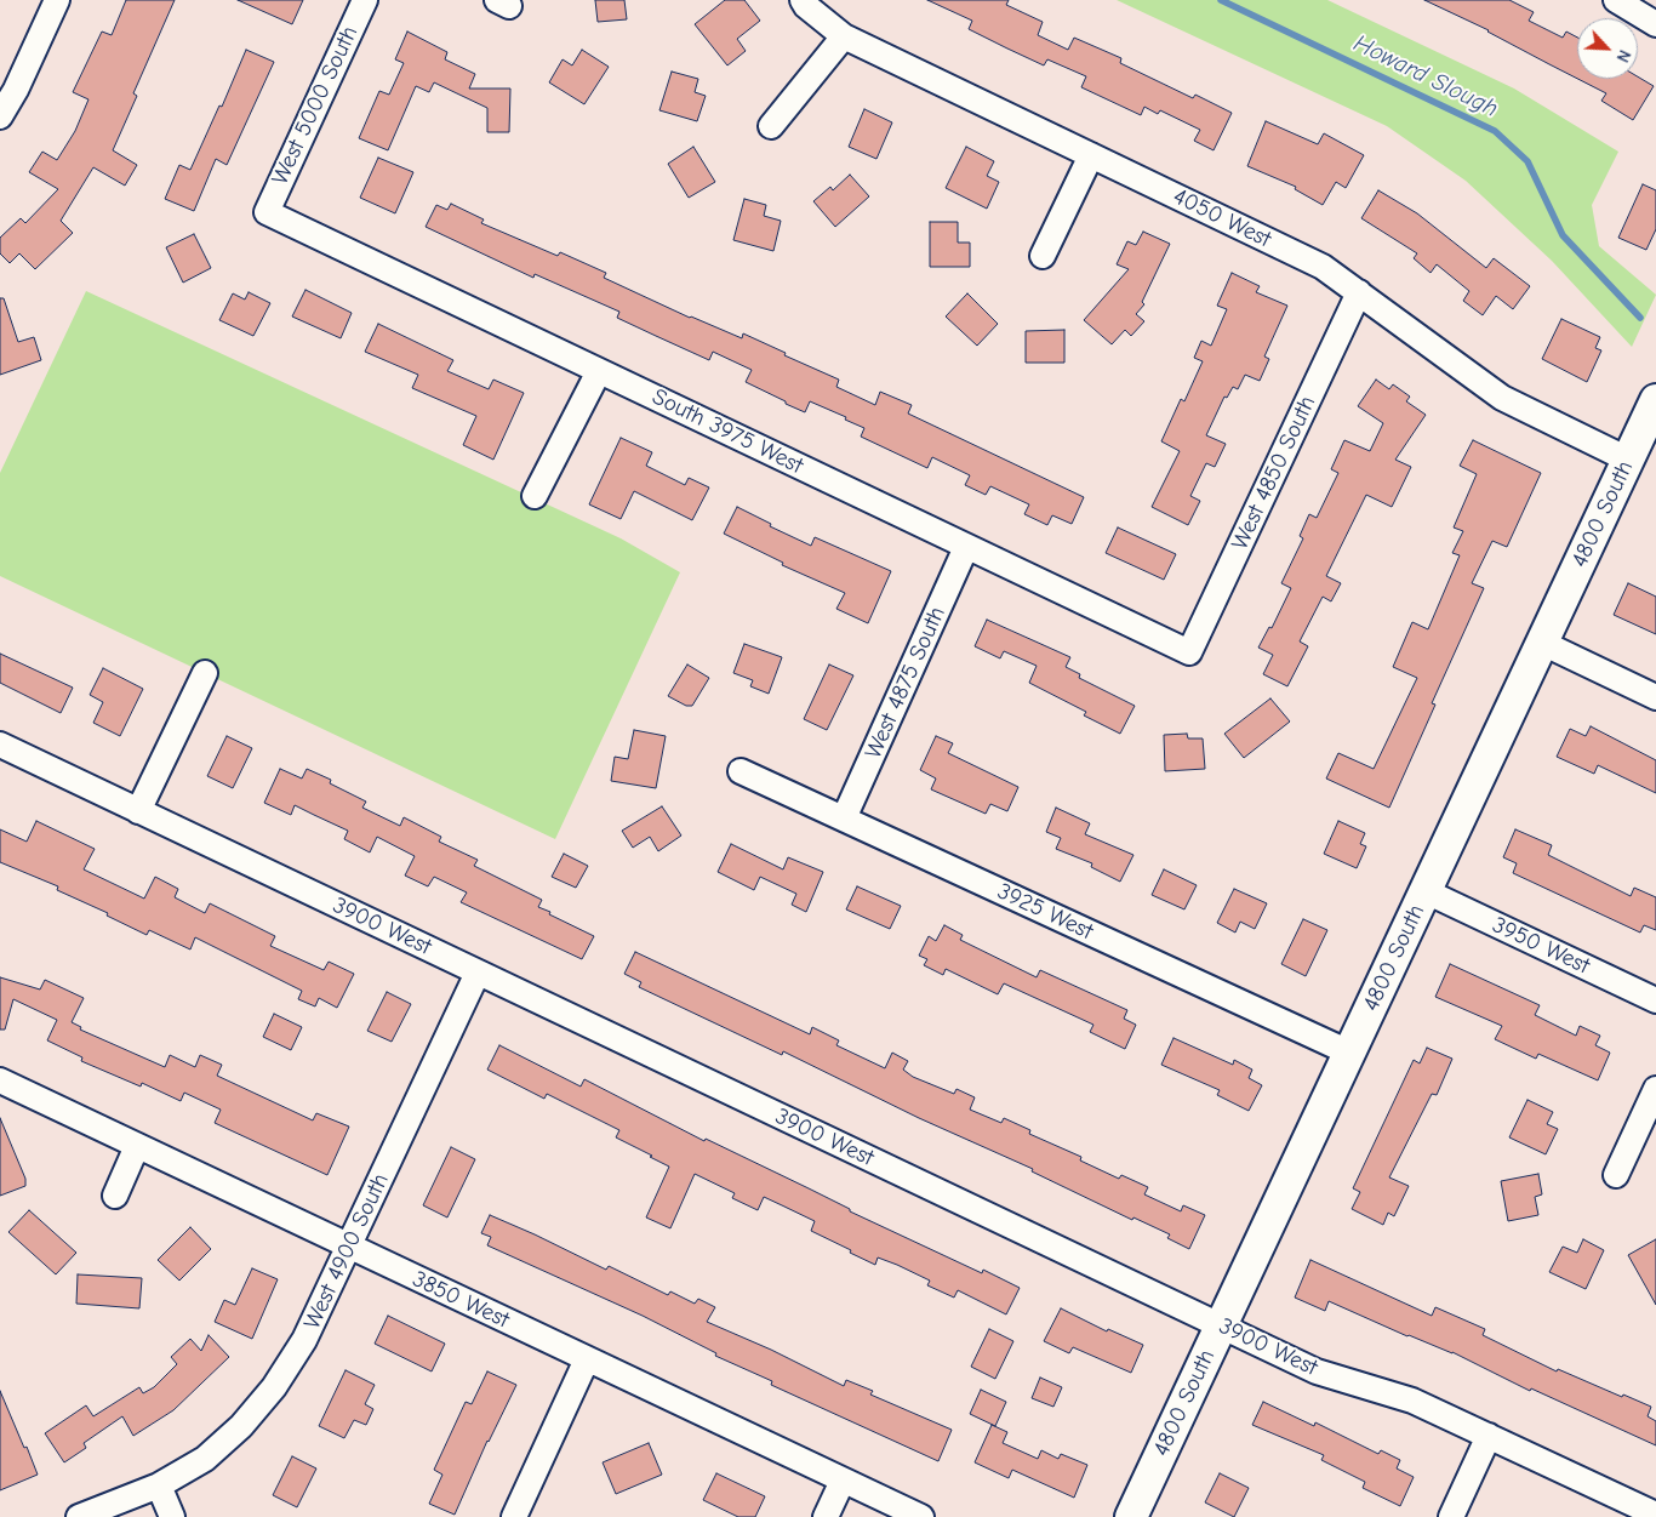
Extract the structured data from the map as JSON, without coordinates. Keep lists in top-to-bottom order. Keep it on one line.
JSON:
{"streets":{"street":["West 5000 South","4050 West","South 3975 West","West 4850 South","4800 South","West 4875 South","3925 West","3900 West","3950 West","West 4900 South","3850 West"]},"crossings":[["West 5000 South","South 3975 West"],["4050 West","West 4850 South"],["4050 West","4800 South"],["South 3975 West","West 4850 South"],["South 3975 West","West 4875 South"],["4800 South","3925 West"],["4800 South","3900 West"],["4800 South","3950 West"],["West 4875 South","3925 West"],["3900 West","West 4900 South"],["West 4900 South","3850 West"]],"water":["Howard Slough"],"north":"bottom right"}
